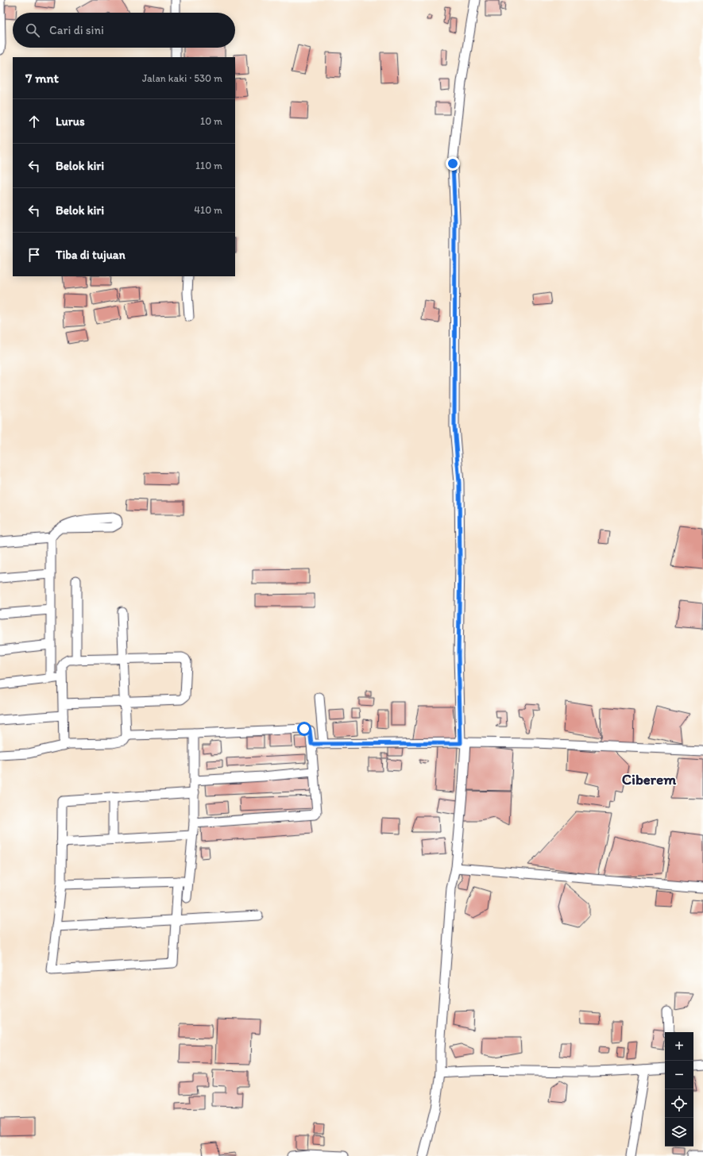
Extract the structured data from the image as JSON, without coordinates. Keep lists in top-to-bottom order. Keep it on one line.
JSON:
{"districts":["Ciberem"],"page":{"search":"Cari di sini","heading":["7 mnt","Jalan kaki · 530 m"],"list":[["Lurus","10 m"],["Belok kiri","110 m"],["Belok kiri","410 m"],"Tiba di tujuan"],"map_buttons":["+","−"]}}
